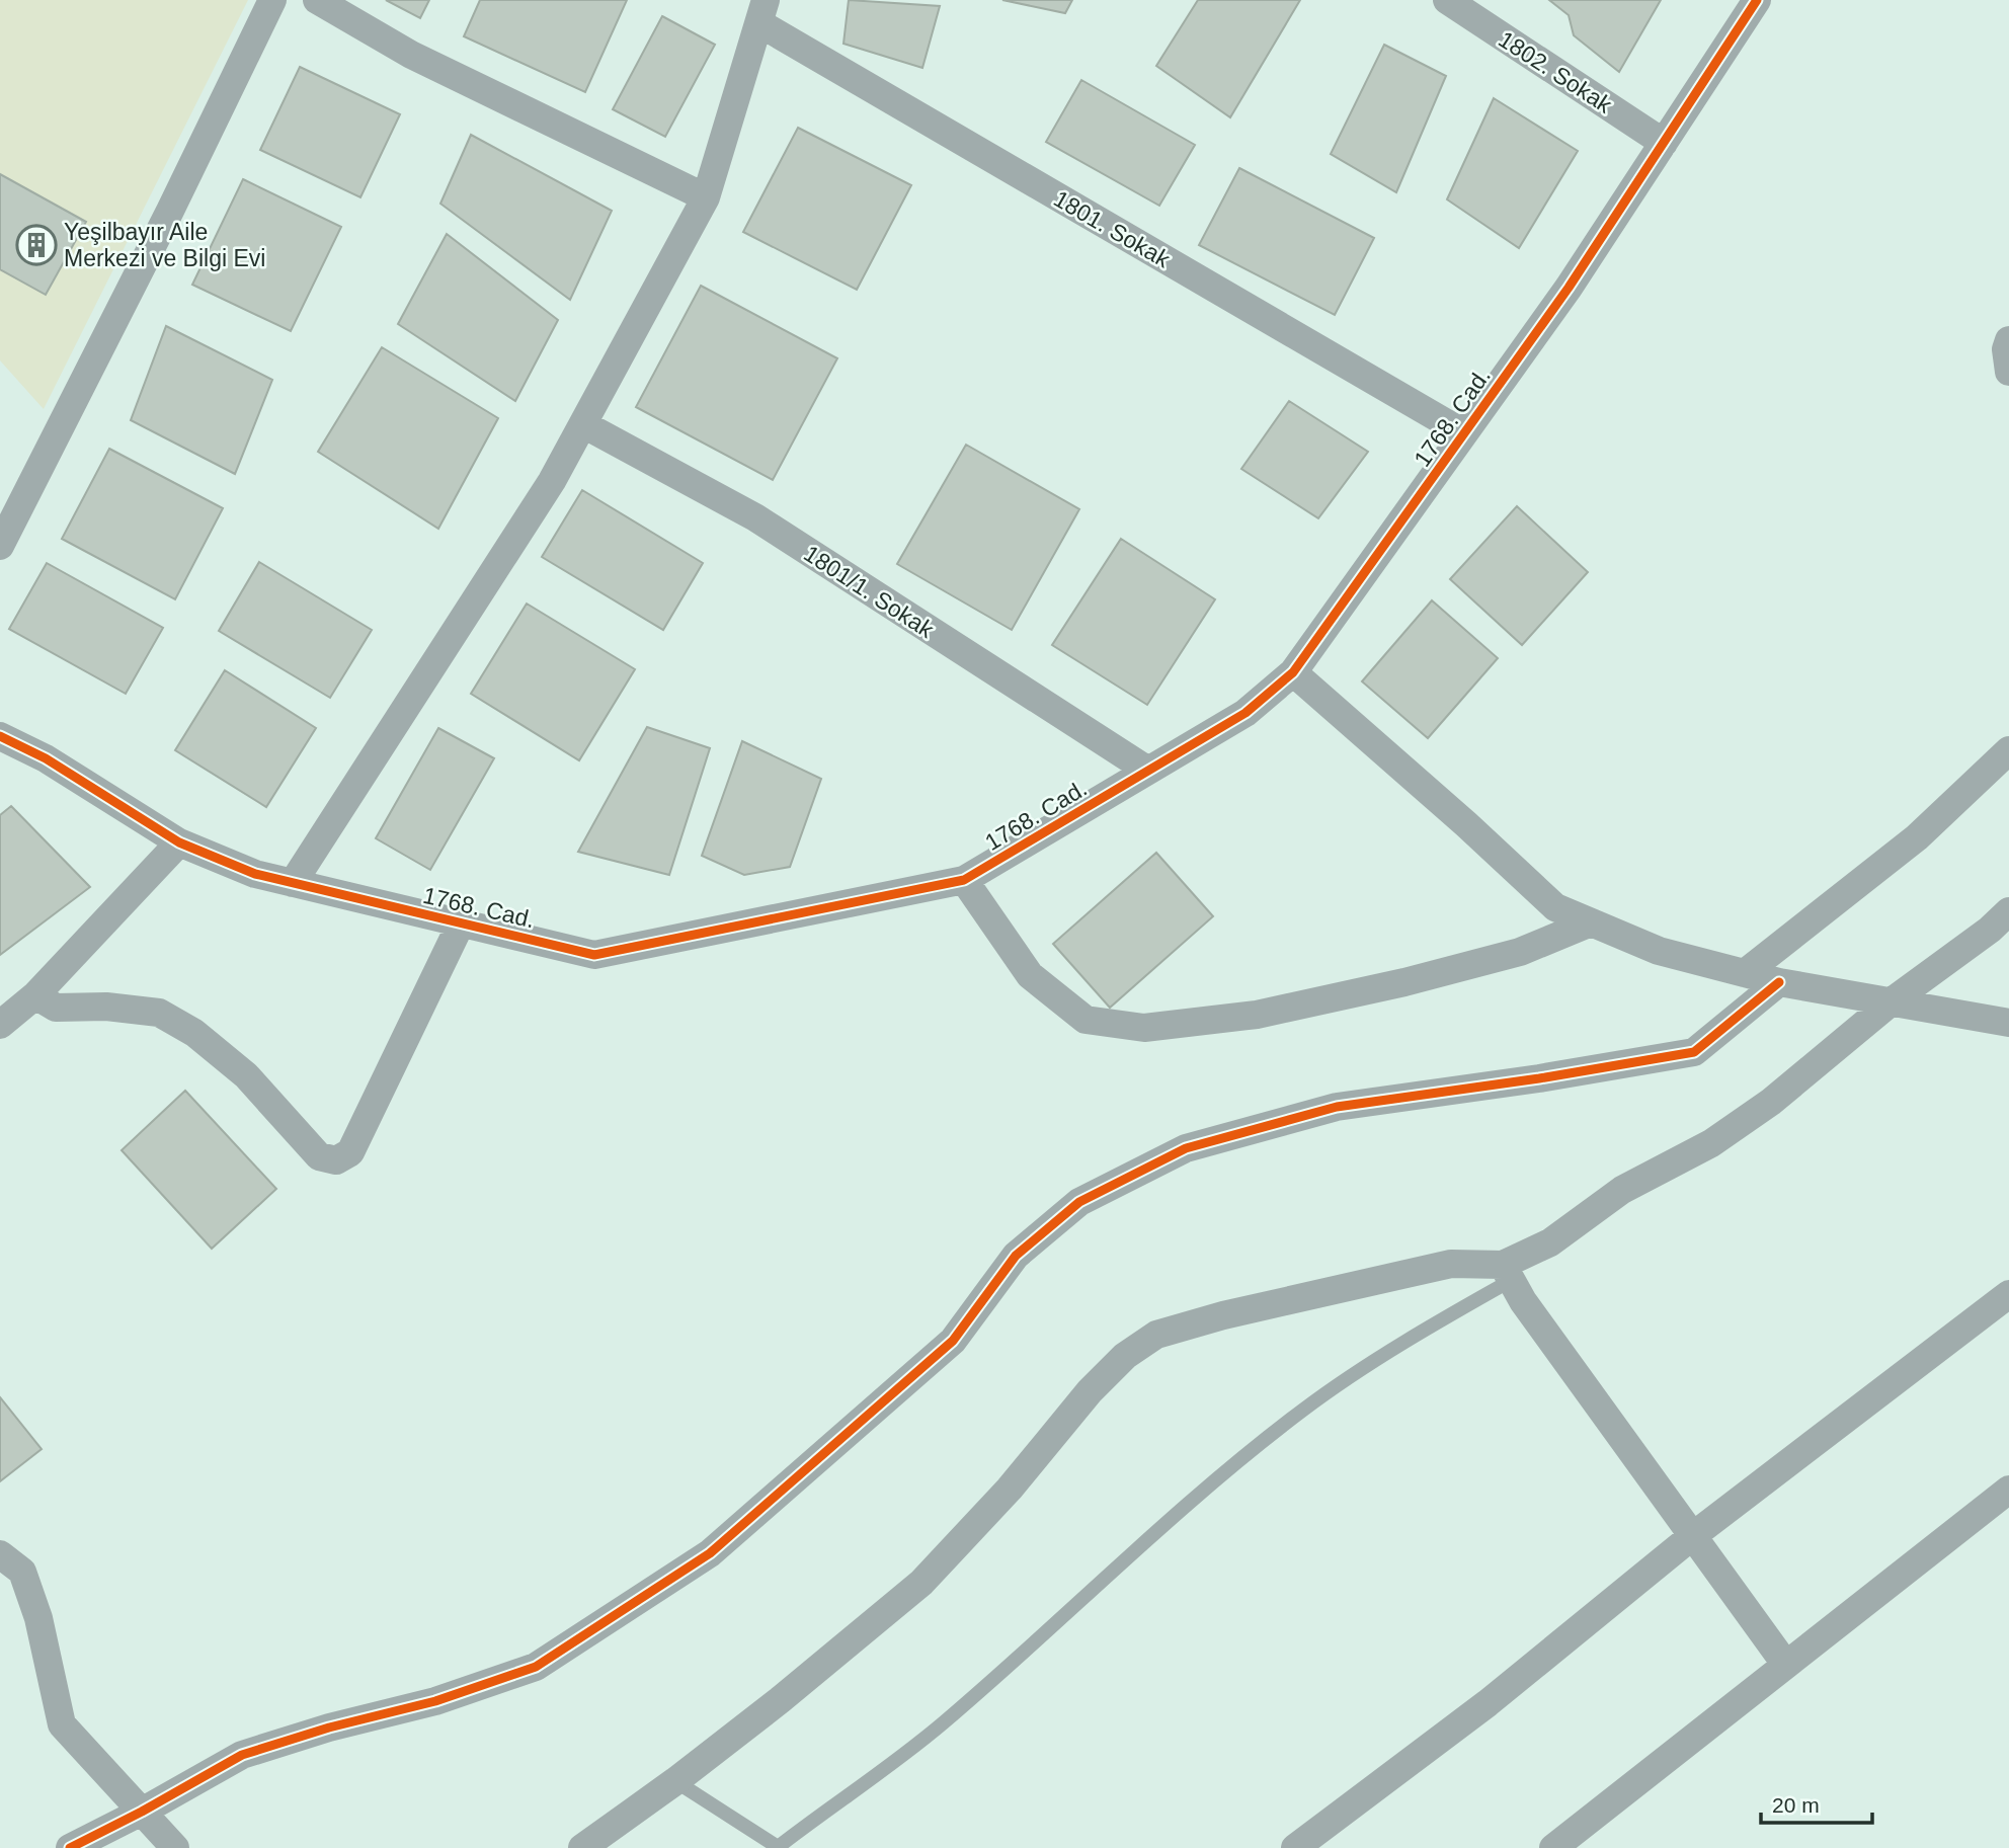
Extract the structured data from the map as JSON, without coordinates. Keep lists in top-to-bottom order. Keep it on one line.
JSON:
{"streets":{"street":["1802. Sokak","1801. Sokak","1768. Cad.","1801/1. Sokak"]},"crossings":[["1802. Sokak","1768. Cad."],["1801. Sokak","1768. Cad."],["1768. Cad.","1801/1. Sokak"]],"places":{"building":["Yeşilbayır Aile Merkezi ve Bilgi Evi"]},"scale_bar":"20 m"}
